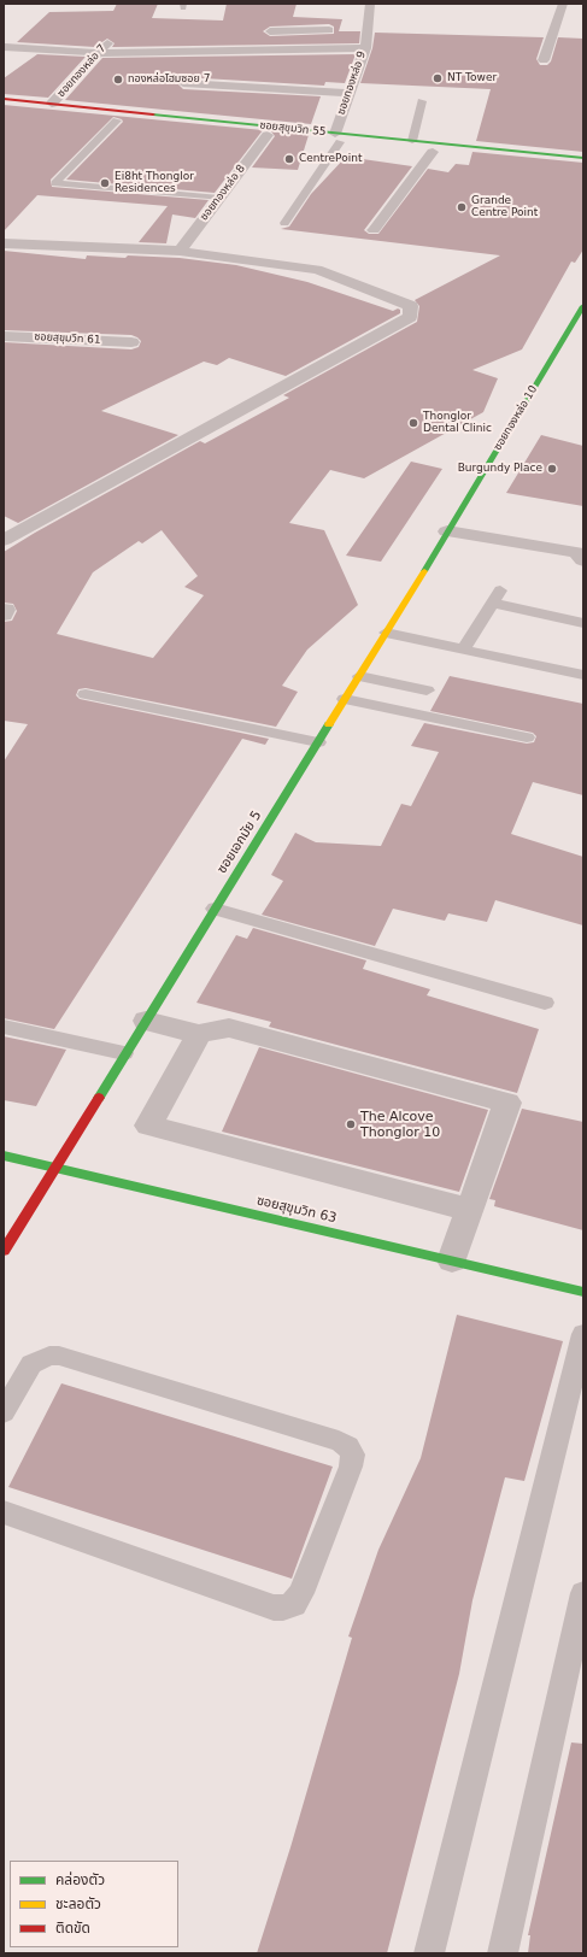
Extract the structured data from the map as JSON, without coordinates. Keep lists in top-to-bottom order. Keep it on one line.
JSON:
{"streets":{"main road":["ซอยสุขุมวิท 55","ซอยทองหล่อ 10","ซอยเอกมัย 5","ซอยสุขุมวิท 63"],"street":["ซอยทองหล่อ 7","ซอยทองหล่อ 9","ซอยทองหล่อ 8","ซอยสุขุมวิท 61"]},"crossings":[["ซอยทองหล่อ 7","ซอยสุขุมวิท 55"],["ซอยทองหล่อ 9","ซอยสุขุมวิท 55"],["ซอยสุขุมวิท 55","ซอยทองหล่อ 8"],["ซอยทองหล่อ 10","ซอยเอกมัย 5"],["ซอยเอกมัย 5","ซอยสุขุมวิท 63"]],"places":["NT Tower","ทองหล่อโฮมซอย 7","CentrePoint","Ei8ht Thonglor Residences","Grande Centre Point","Thonglor Dental Clinic","Burgundy Place","The Alcove Thonglor 10"],"legend":["คล่องตัว","ชะลอตัว","ติดขัด"]}
